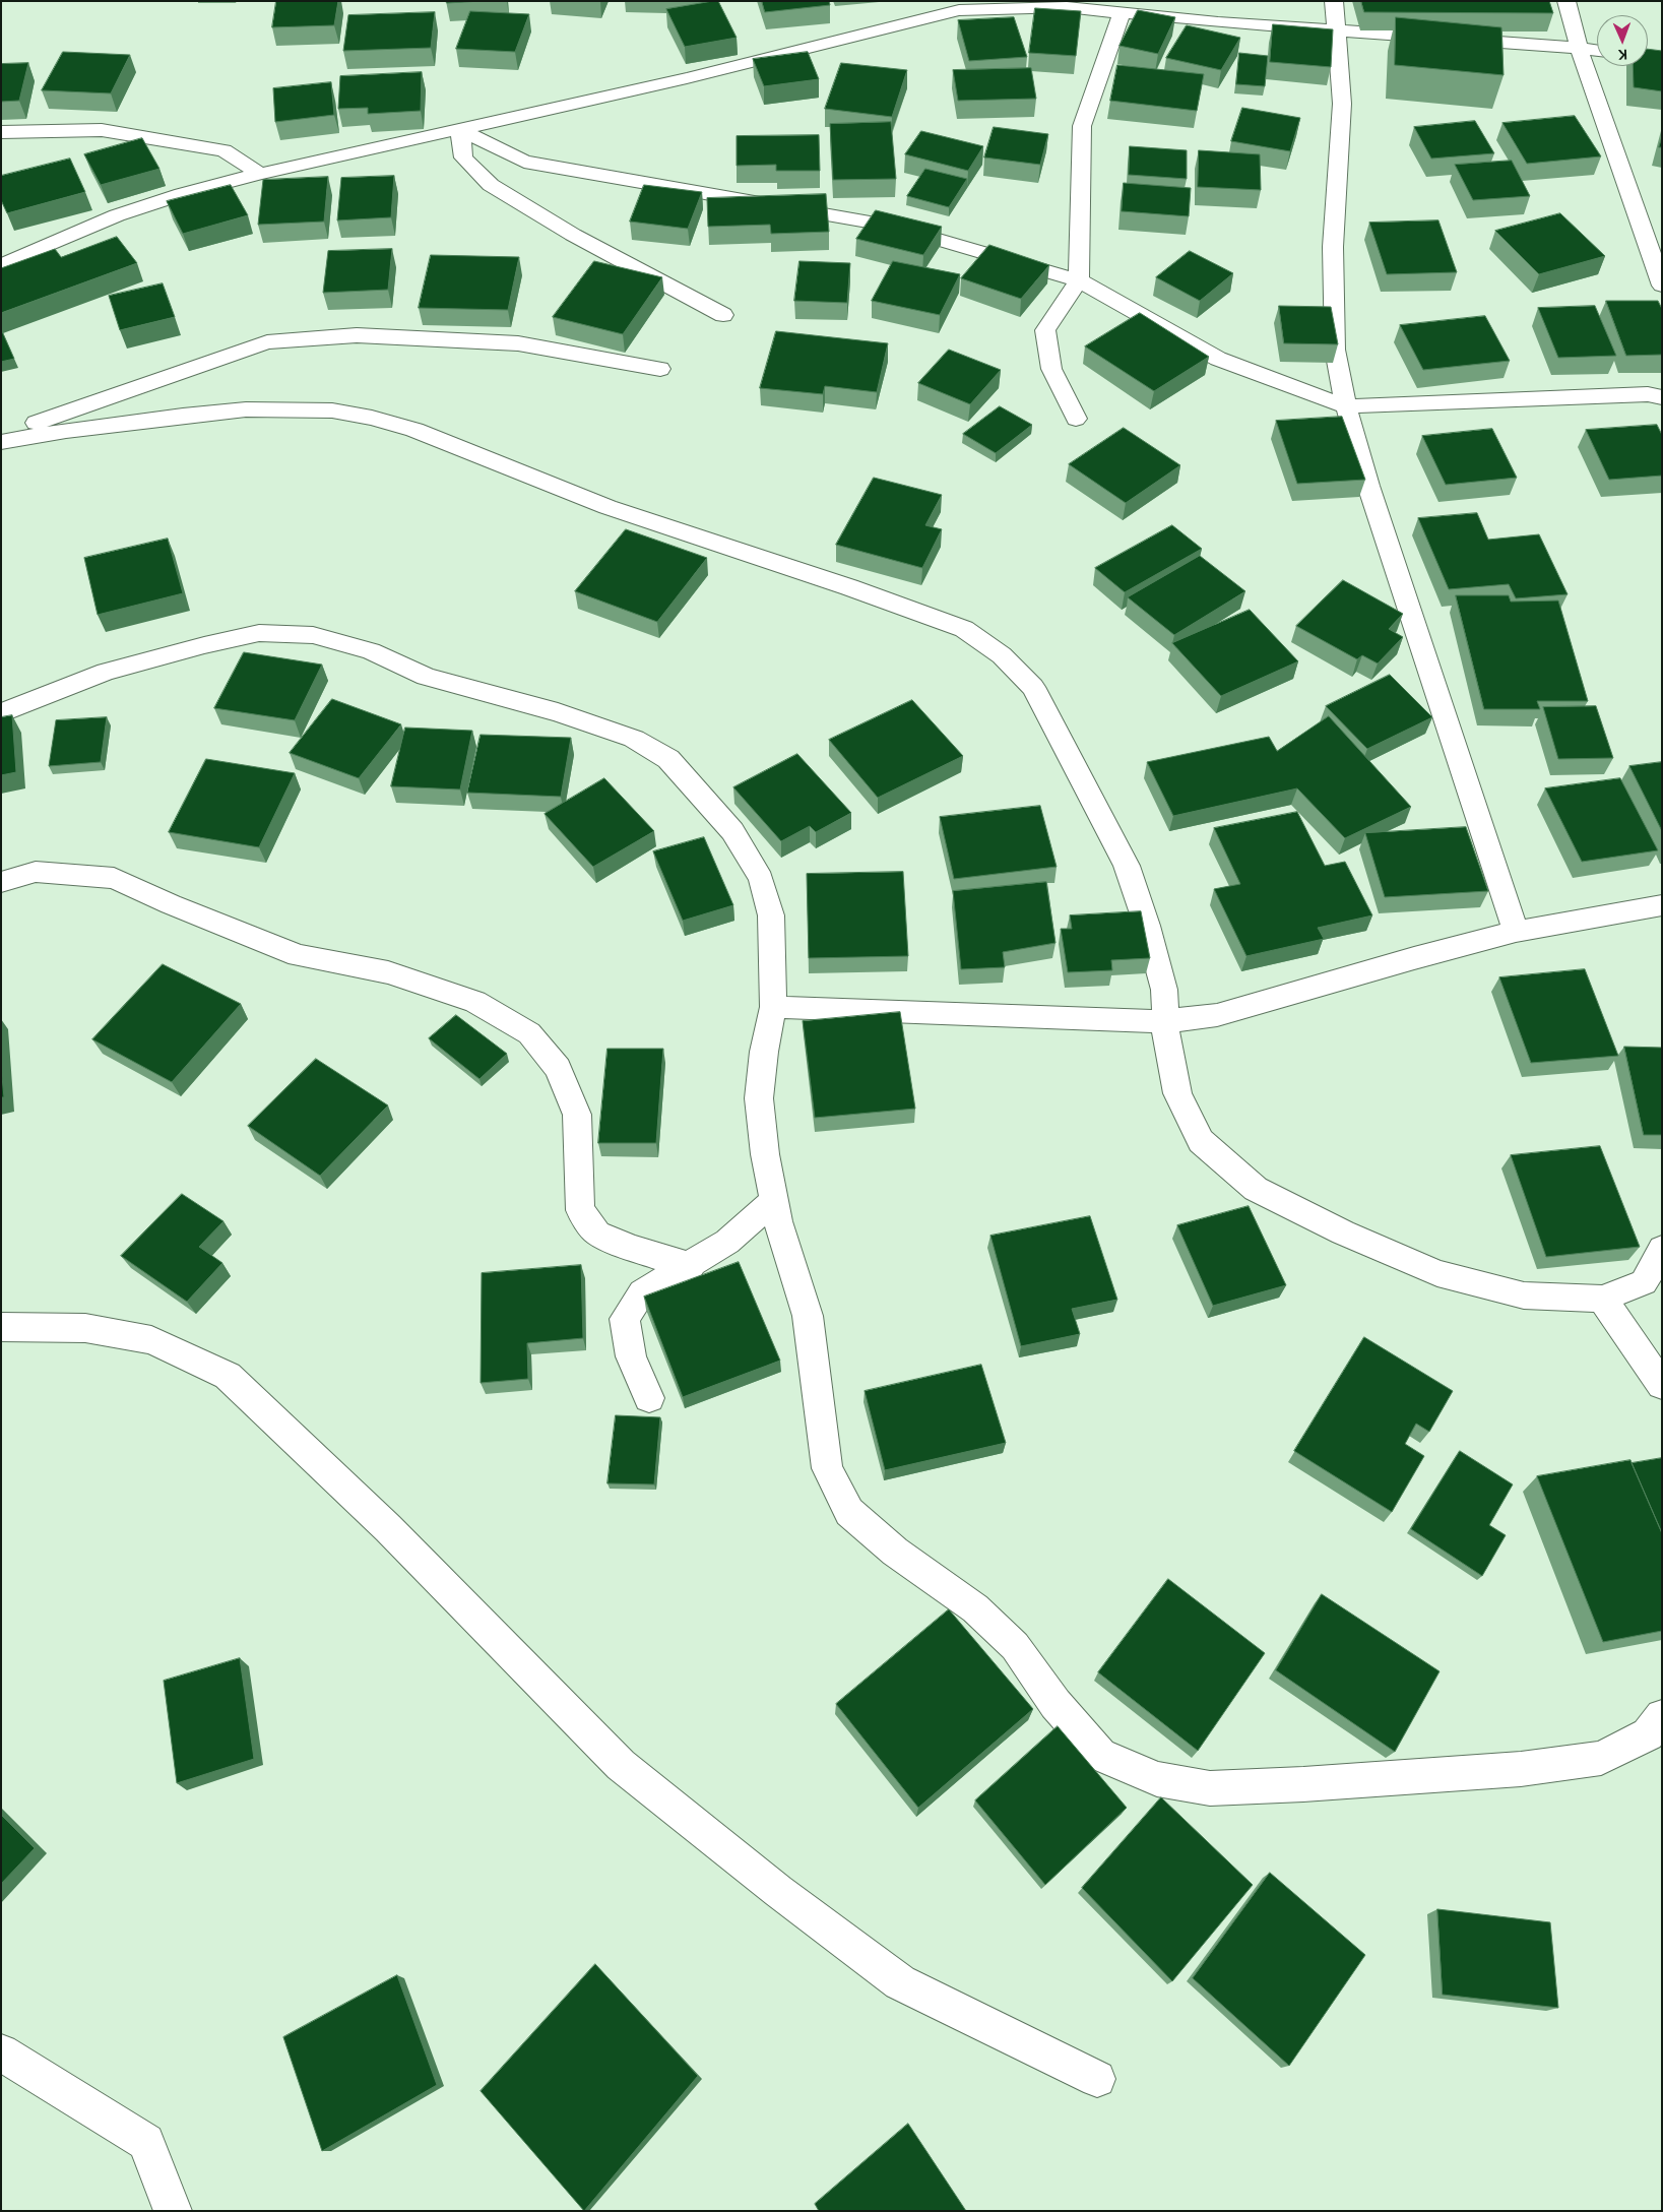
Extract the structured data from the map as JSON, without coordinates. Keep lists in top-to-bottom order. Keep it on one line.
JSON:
{"north":"bottom"}
